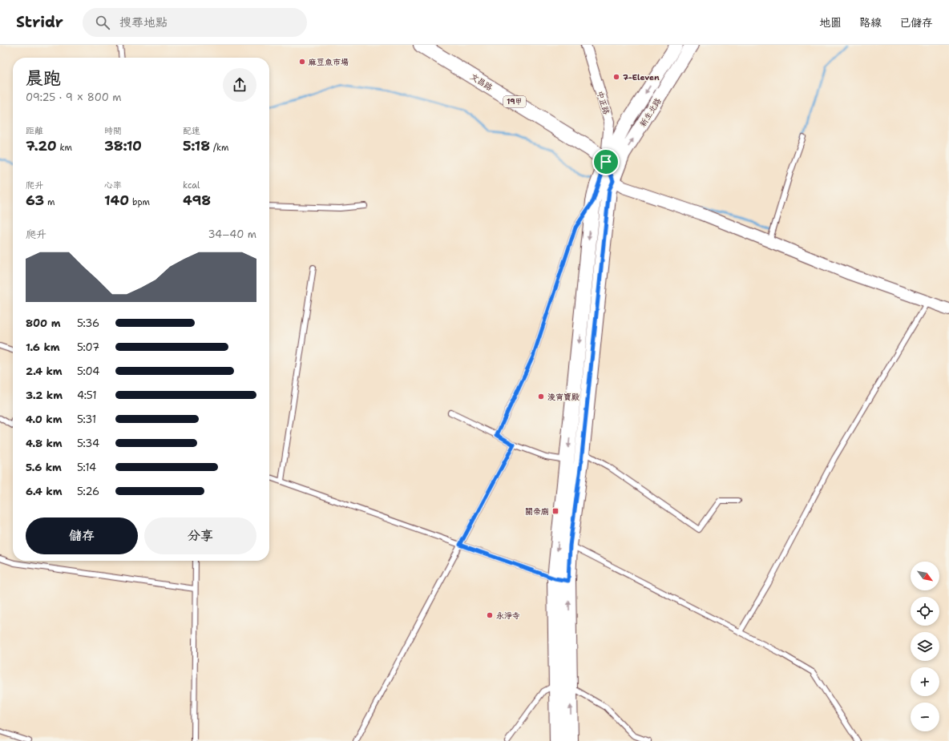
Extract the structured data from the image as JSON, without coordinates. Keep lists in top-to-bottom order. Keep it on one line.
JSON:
{"streets":{"main road":["文昌路","19甲","新生北路"],"street":["中正路"]},"crossings":[["文昌路","中正路"],["文昌路","新生北路"],["中正路","新生北路"]],"places":{"other":["麻豆魚市場","7-Eleven","淩宵寶殿","永淨寺"],"transit":["關帝廟"]},"north":"bottom right","page":{"header":"Stridr","search":"搜尋地點","nav":["地圖","路線","已儲存"],"heading":["晨跑","09:25 · 9 × 800 m"],"stats":[["距離","7.20 km"],["時間","38:10"],["配速","5:18 /km"],["爬升","63 m"],["心率","140 bpm"],["kcal","498"]],"chart":["爬升","34–40 m"],"list":[{"name":"800 m","note":"5:36"},{"name":"1.6 km","note":"5:07"},{"name":"2.4 km","note":"5:04"},{"name":"3.2 km","note":"4:51"},{"name":"4.0 km","note":"5:31"},{"name":"4.8 km","note":"5:34"},{"name":"5.6 km","note":"5:14"},{"name":"6.4 km","note":"5:26"}],"buttons":["儲存","分享"],"map_buttons":["+","−"]}}
